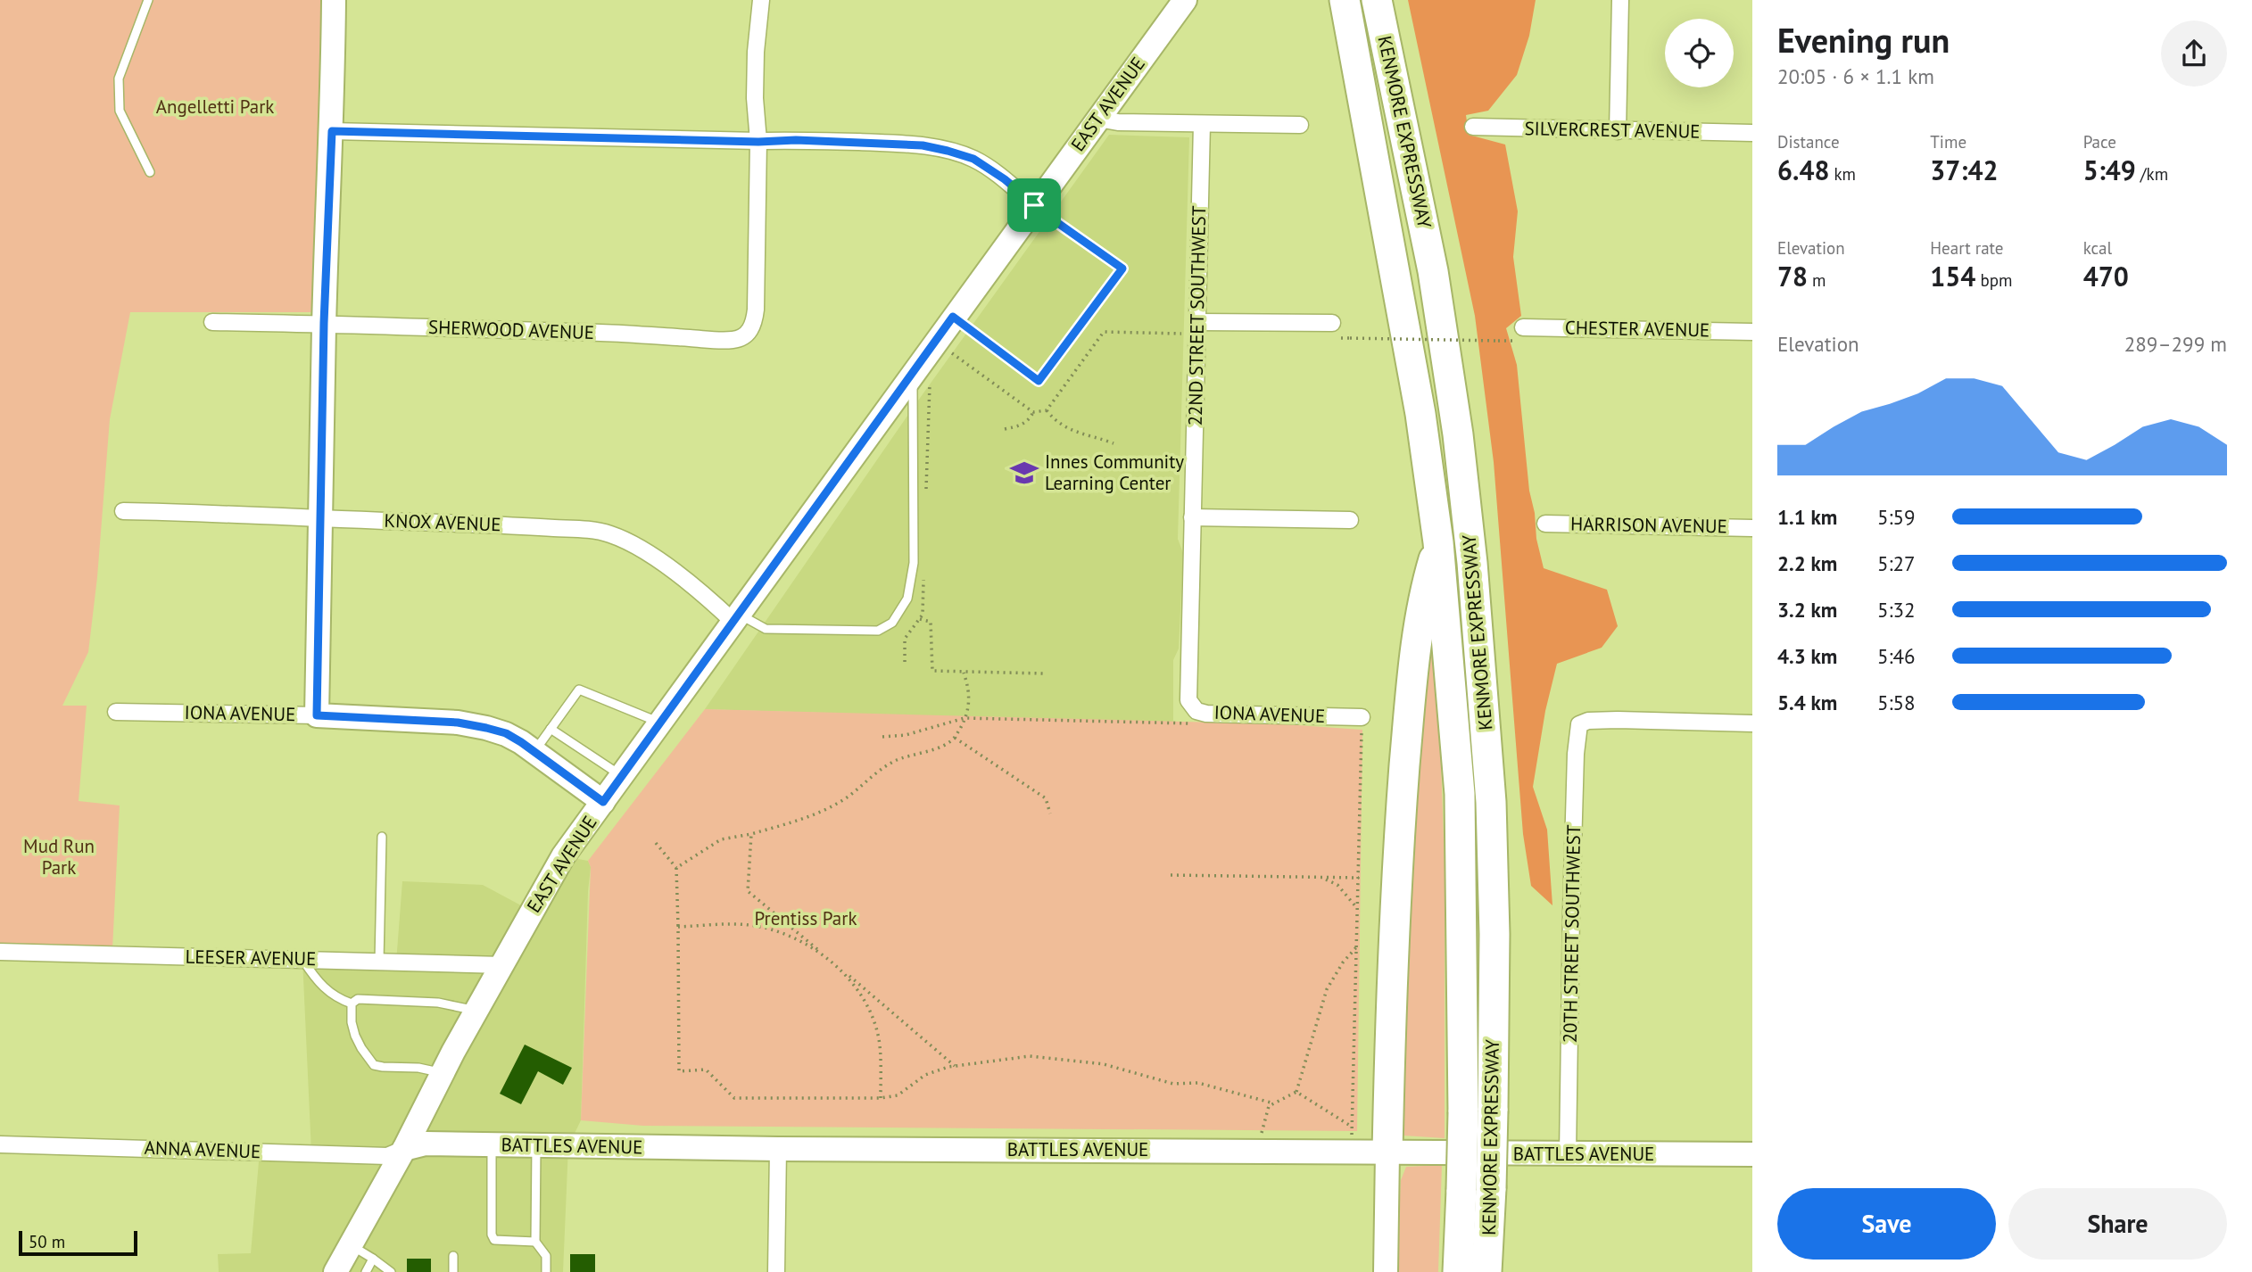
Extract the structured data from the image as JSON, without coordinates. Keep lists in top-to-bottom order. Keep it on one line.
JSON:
{"streets":{"highway":["KENMORE EXPRESSWAY"],"street":["EAST AVENUE","SILVERCREST AVENUE","22ND STREET SOUTHWEST","CHESTER AVENUE","SHERWOOD AVENUE","KNOX AVENUE","HARRISON AVENUE","IONA AVENUE","20TH STREET SOUTHWEST","LEESER AVENUE","BATTLES AVENUE","ANNA AVENUE"]},"crossings":[["EAST AVENUE","KNOX AVENUE"],["EAST AVENUE","IONA AVENUE"],["EAST AVENUE","LEESER AVENUE"],["EAST AVENUE","BATTLES AVENUE"],["EAST AVENUE","ANNA AVENUE"],["22ND STREET SOUTHWEST","IONA AVENUE"],["20TH STREET SOUTHWEST","BATTLES AVENUE"],["BATTLES AVENUE","ANNA AVENUE"]],"parks":["Angelletti Park","Mud Run Park","Prentiss Park"],"places":{"school or university":["Innes Community Learning Center"]},"scale_bar":"50 m","page":{"heading":["Evening run","20:05 · 6 × 1.1 km"],"stats":[["Distance","6.48 km"],["Time","37:42"],["Pace","5:49 /km"],["Elevation","78 m"],["Heart rate","154 bpm"],["kcal","470"]],"chart":["Elevation","289–299 m"],"list":[{"name":"1.1 km","note":"5:59"},{"name":"2.2 km","note":"5:27"},{"name":"3.2 km","note":"5:32"},{"name":"4.3 km","note":"5:46"},{"name":"5.4 km","note":"5:58"}],"buttons":["Save","Share"],"scale":"50 m"}}
